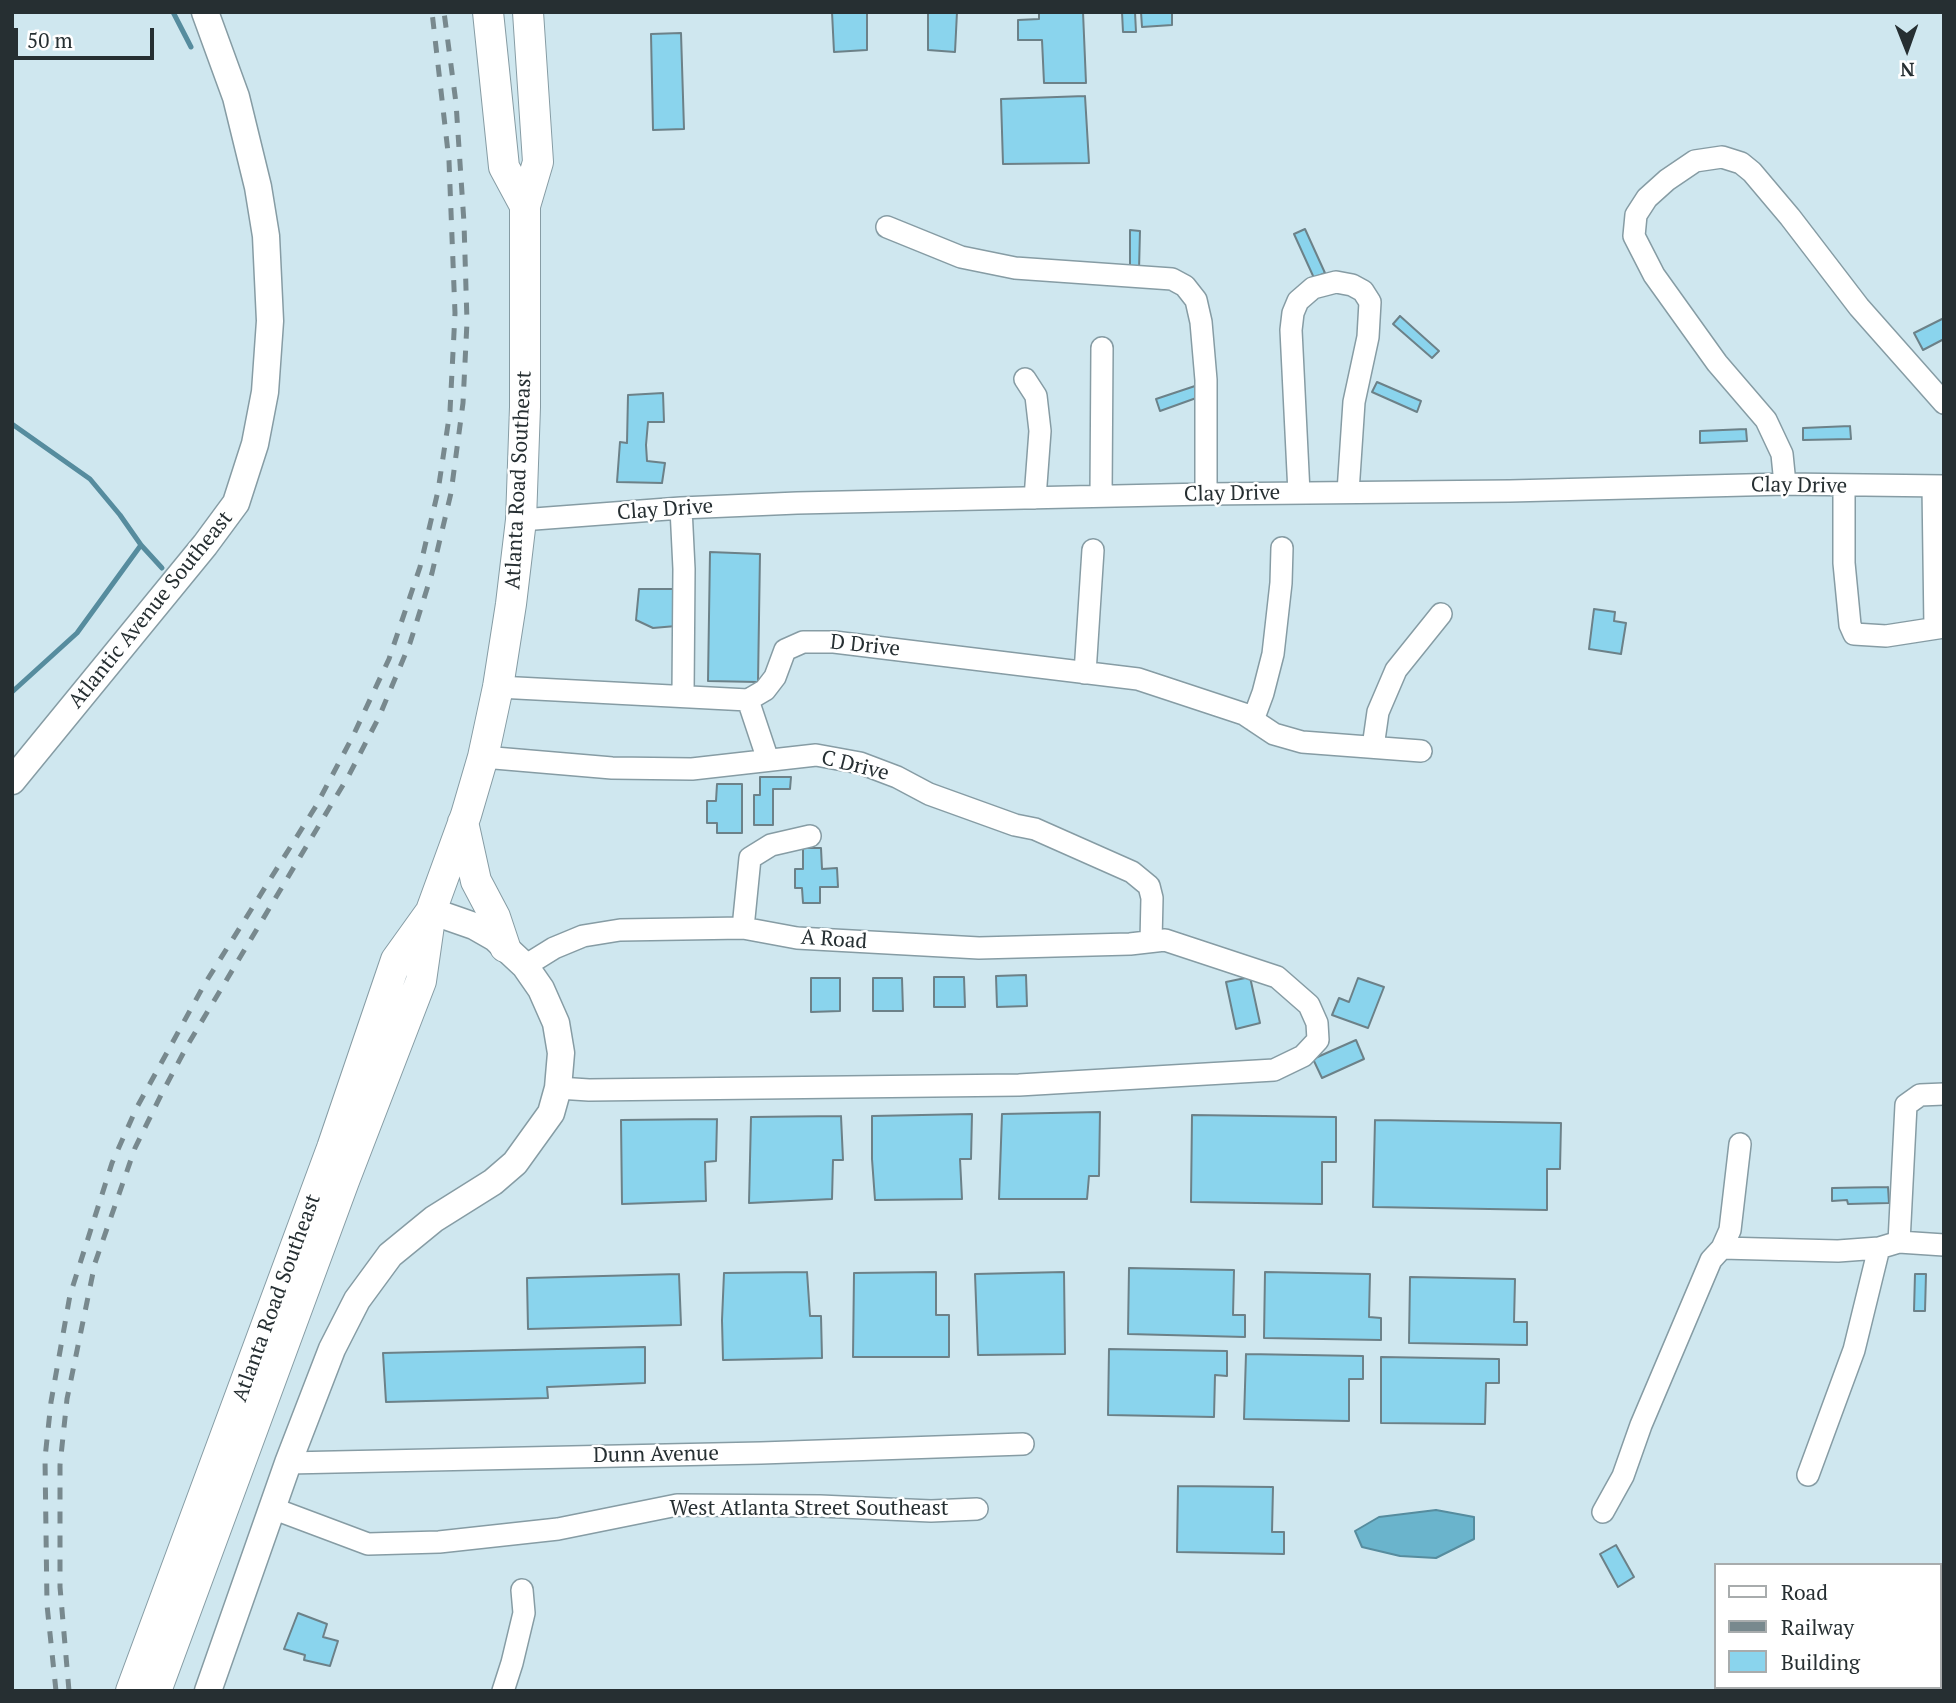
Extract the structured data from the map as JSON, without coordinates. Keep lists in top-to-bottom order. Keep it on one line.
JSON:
{"streets":{"main road":["Atlanta Road Southeast"],"street":["Clay Drive","Atlantic Avenue Southeast","D Drive","C Drive","A Road","Dunn Avenue","West Atlanta Street Southeast"]},"crossings":[["Atlanta Road Southeast","Clay Drive"],["Atlanta Road Southeast","C Drive"],["C Drive","A Road"]],"legend":["Road","Railway","Building"],"scale_bar":"50 m","north":"bottom"}
